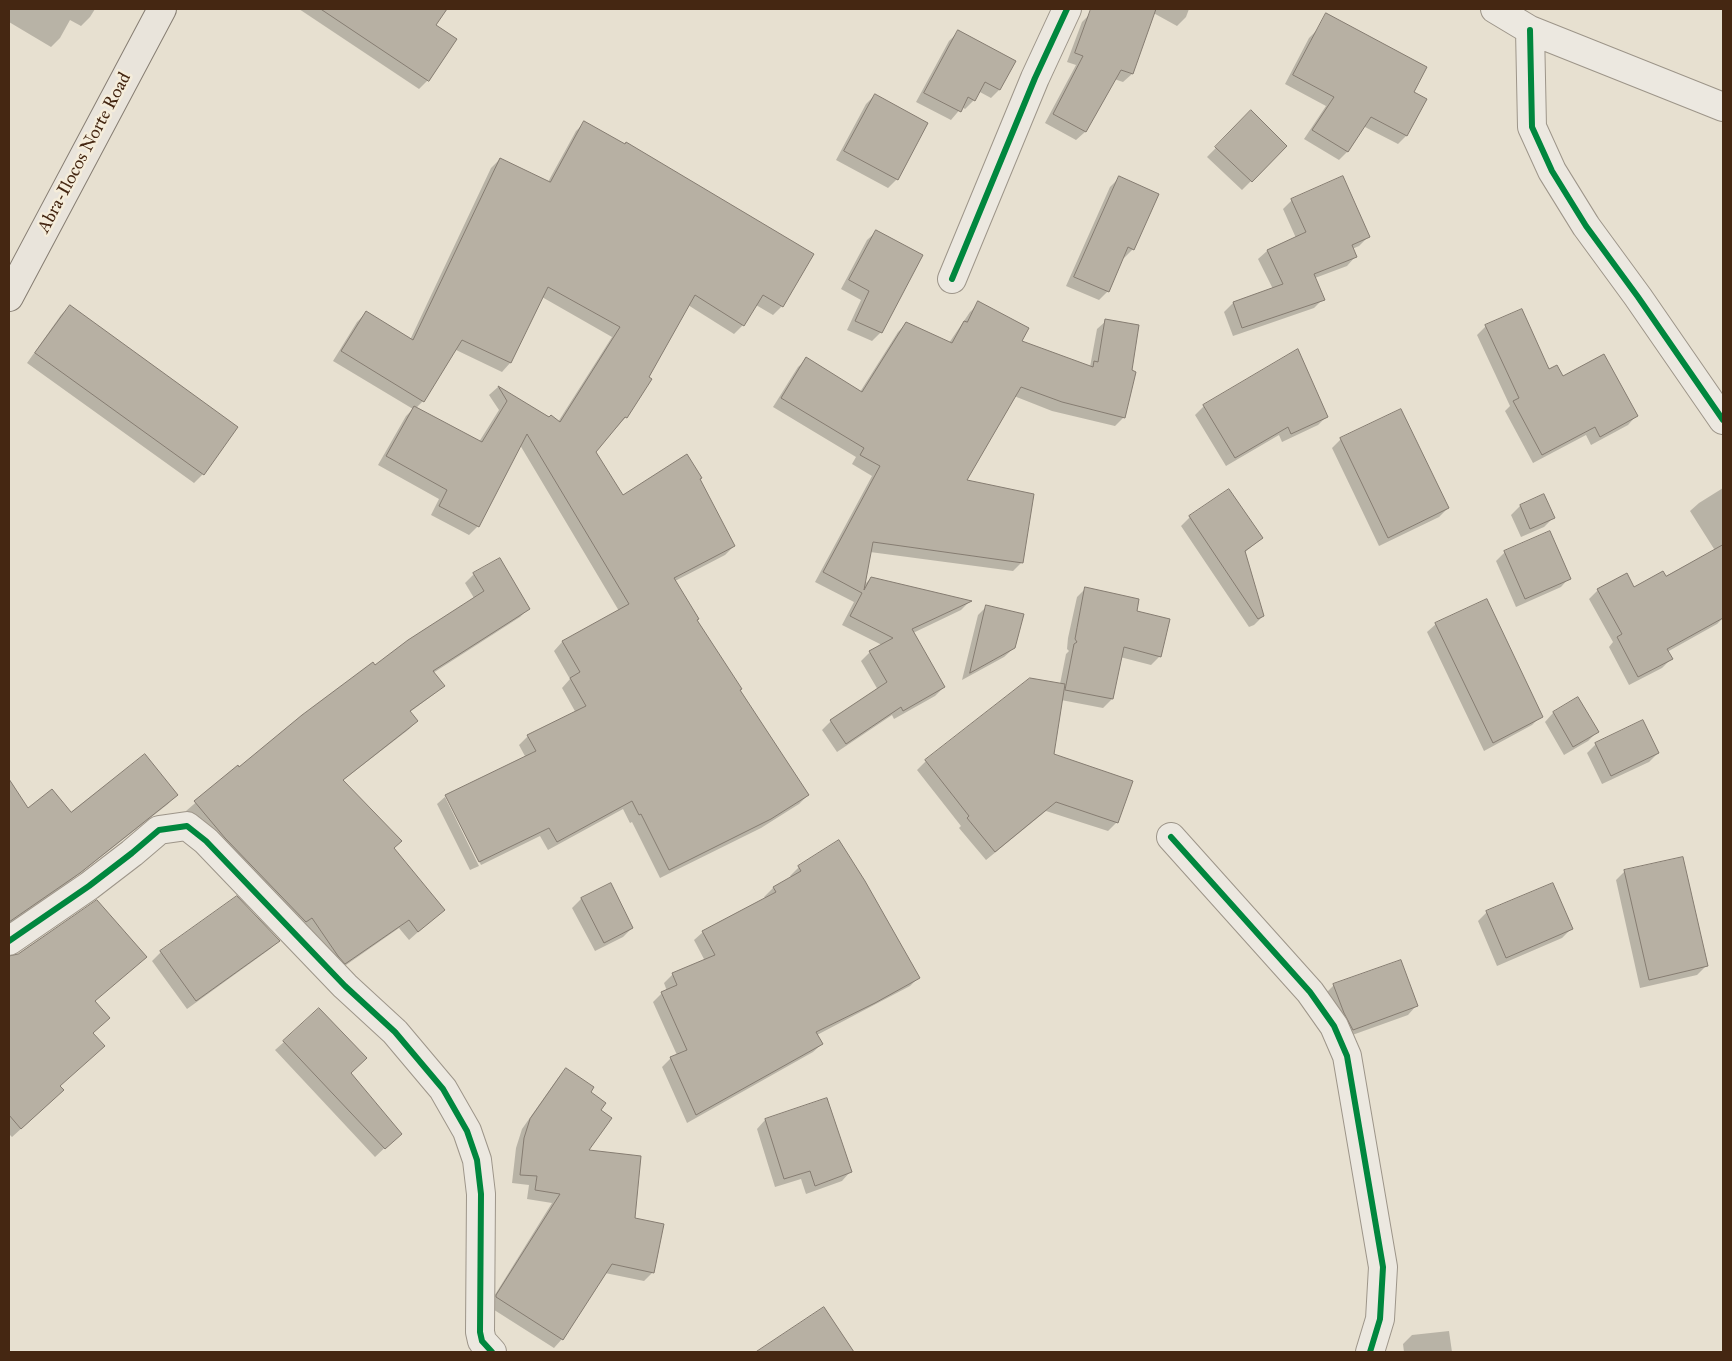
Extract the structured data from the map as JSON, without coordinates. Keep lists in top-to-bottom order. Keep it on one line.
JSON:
{"streets":{"main road":["Abra-Ilocos Norte Road"]}}
